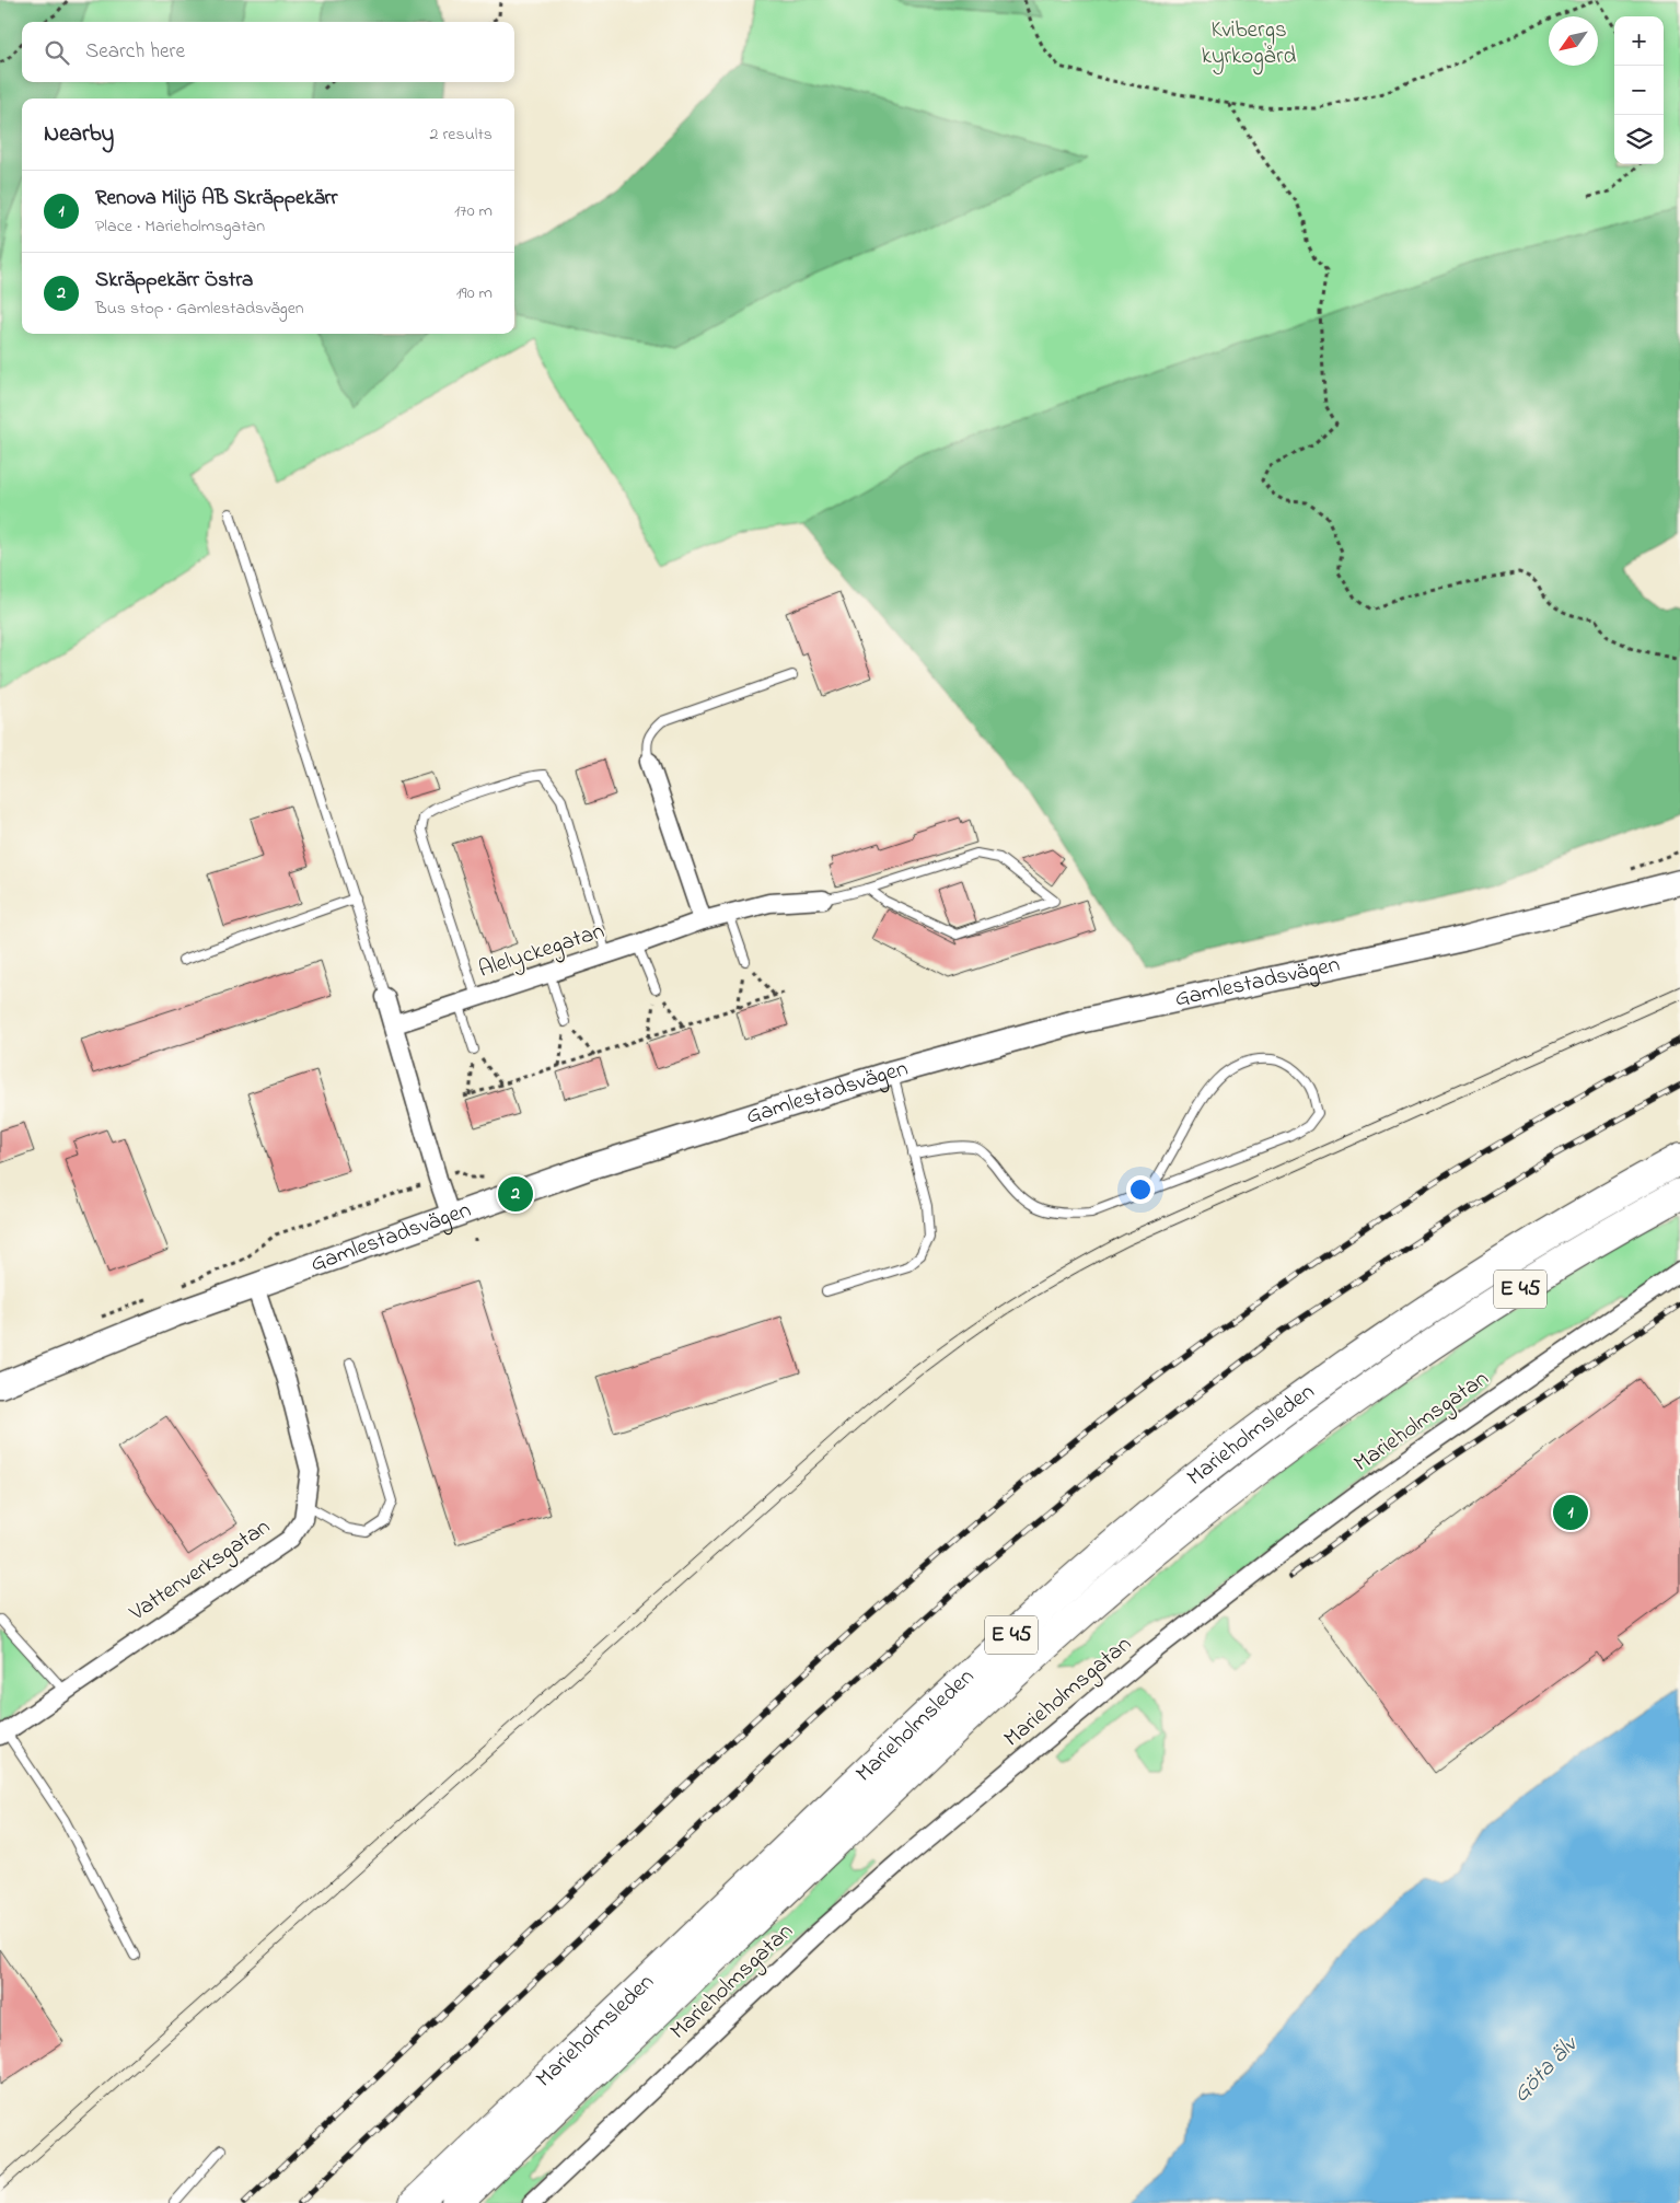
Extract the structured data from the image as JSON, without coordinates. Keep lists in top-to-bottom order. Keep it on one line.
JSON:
{"streets":{"highway":["E 45","Marieholmsleden"],"street":["Alelyckegatan","Gamlestadsvägen","Marieholmsgatan","Vattenverksgatan"]},"crossings":[["Gamlestadsvägen","Vattenverksgatan"]],"water":["Göta älv"],"parks":["Kvibergs kyrkogård"],"north":"bottom left","page":{"map_buttons":["+","−"],"search":"Search here","heading":["Nearby","2 results"],"list":[{"mark":"1","name":"Renova Miljö AB Skräppekärr","note":"Place · Marieholmsgatan","value":"170 m"},{"mark":"2","name":"Skräppekärr Östra","note":"Bus stop · Gamlestadsvägen","value":"190 m"}],"pins":["2","1"]}}
